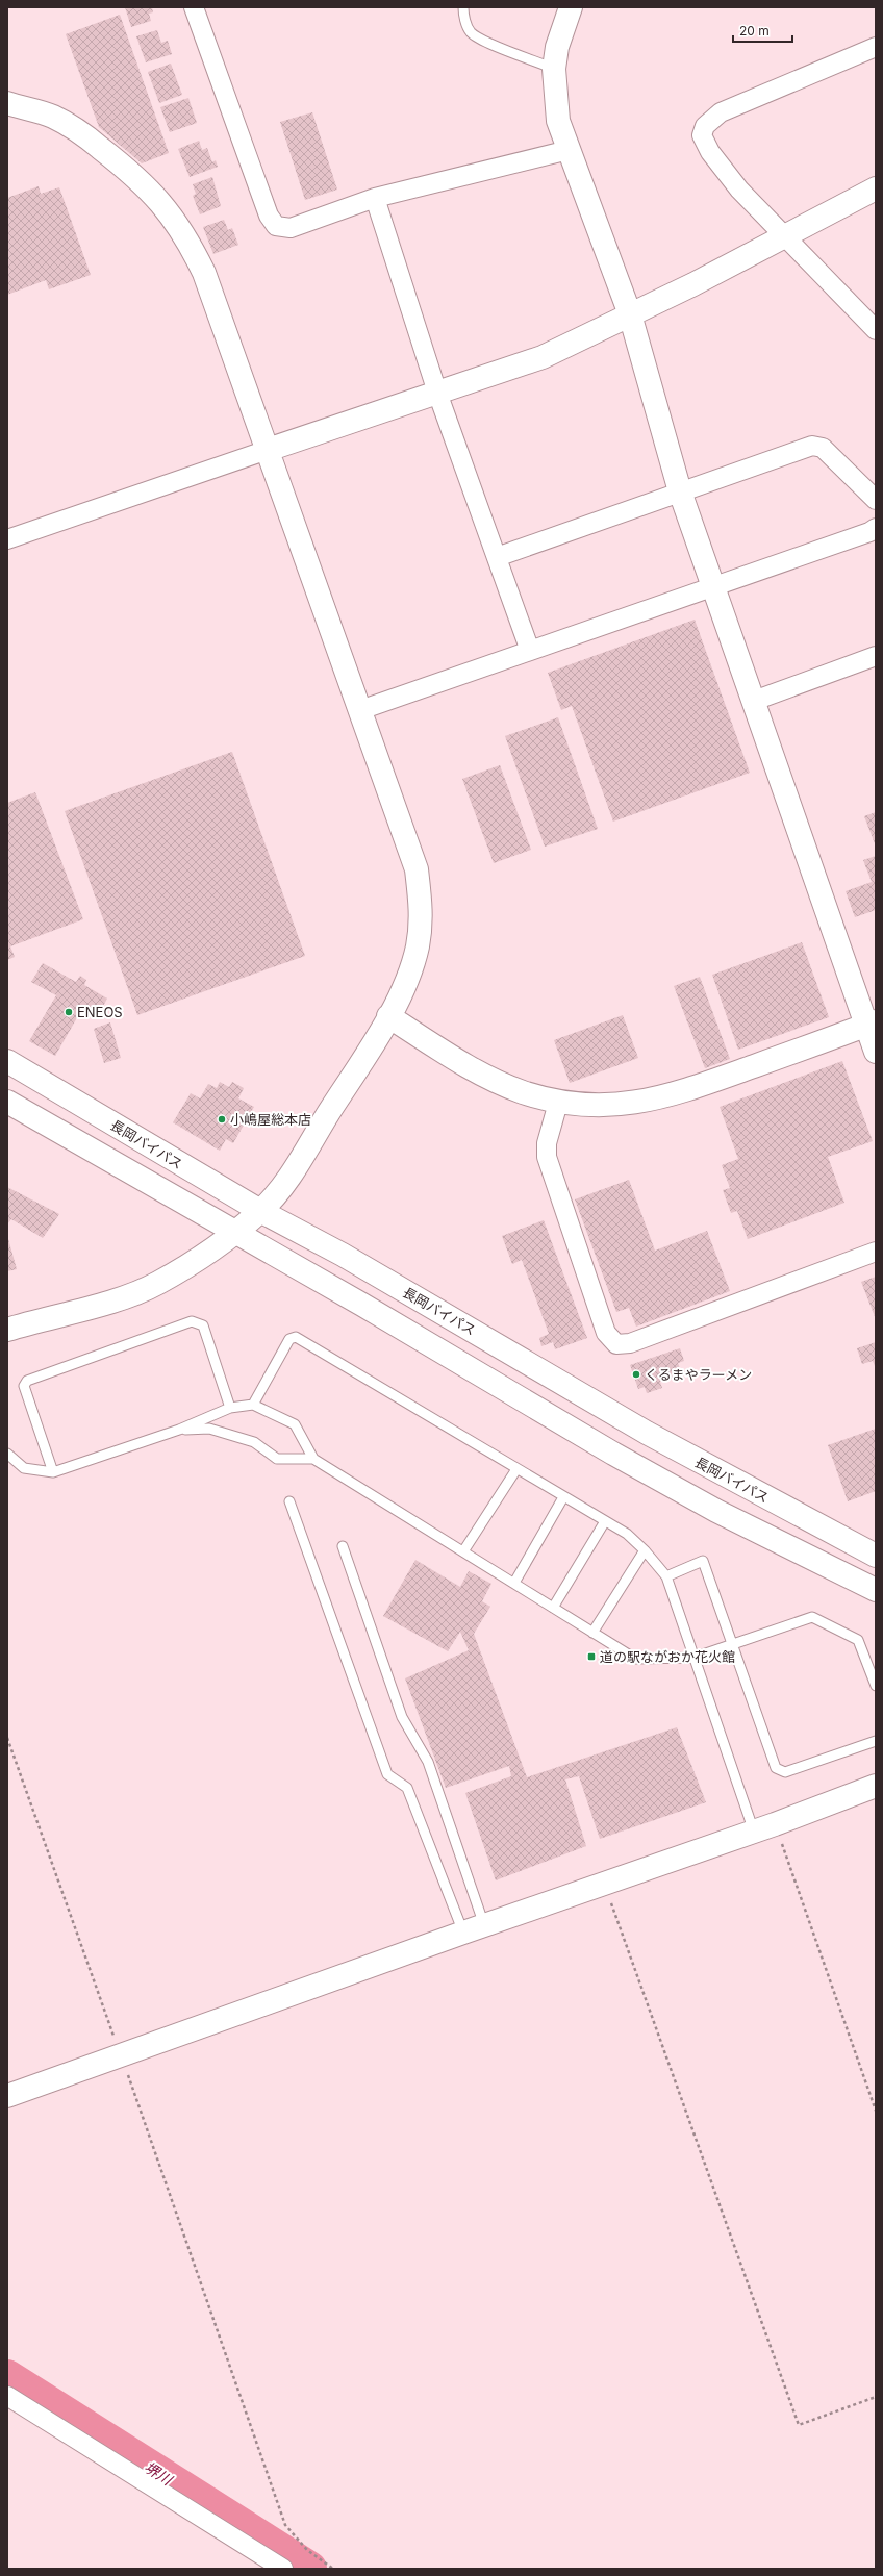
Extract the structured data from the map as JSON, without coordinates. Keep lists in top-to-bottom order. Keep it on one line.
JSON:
{"streets":{"main road":["長岡バイパス"]},"water":["堺川"],"places":{"other":["ENEOS","小嶋屋総本店","くるまやラーメン"],"transit":["道の駅ながおか花火館"]},"scale_bar":"20 m"}
